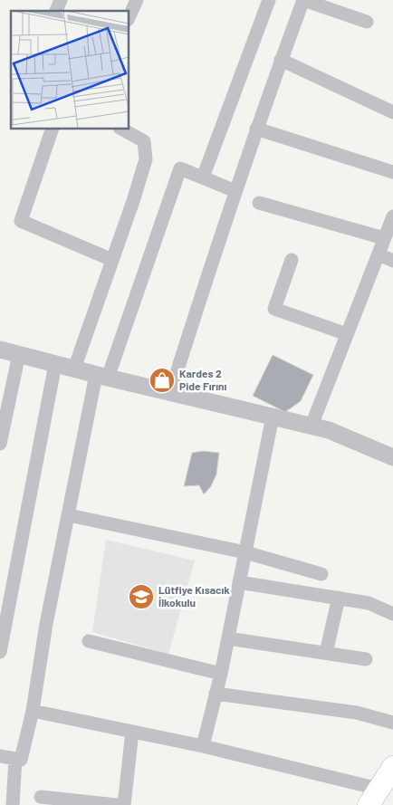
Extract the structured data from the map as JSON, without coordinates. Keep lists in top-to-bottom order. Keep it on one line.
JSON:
{"places":{"shop":["Kardes 2 Pide Fırını"],"school or university":["Lütfiye Kısacık İlkokulu"]}}
